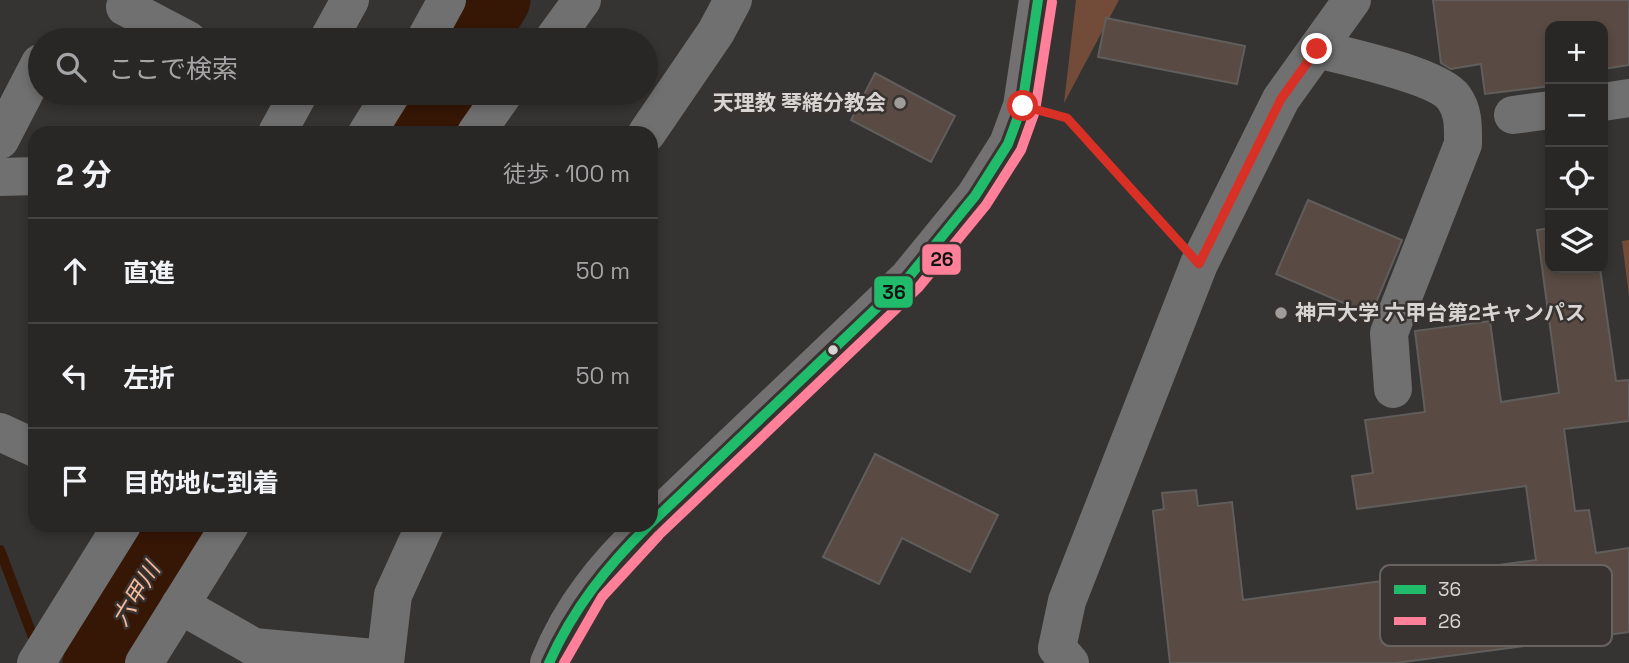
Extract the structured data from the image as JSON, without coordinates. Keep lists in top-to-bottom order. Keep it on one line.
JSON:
{"water":["六甲川"],"places":["天理教 琴緒分教会","神戸大学 六甲台第2キャンパス"],"lines":["transit line 36","transit line 26"],"legend":["36","26"],"page":{"map_buttons":["+","−"],"search":"ここで検索","heading":["2 分","徒歩 · 100 m"],"list":[["直進","50 m"],["左折","50 m"],"目的地に到着"]}}
